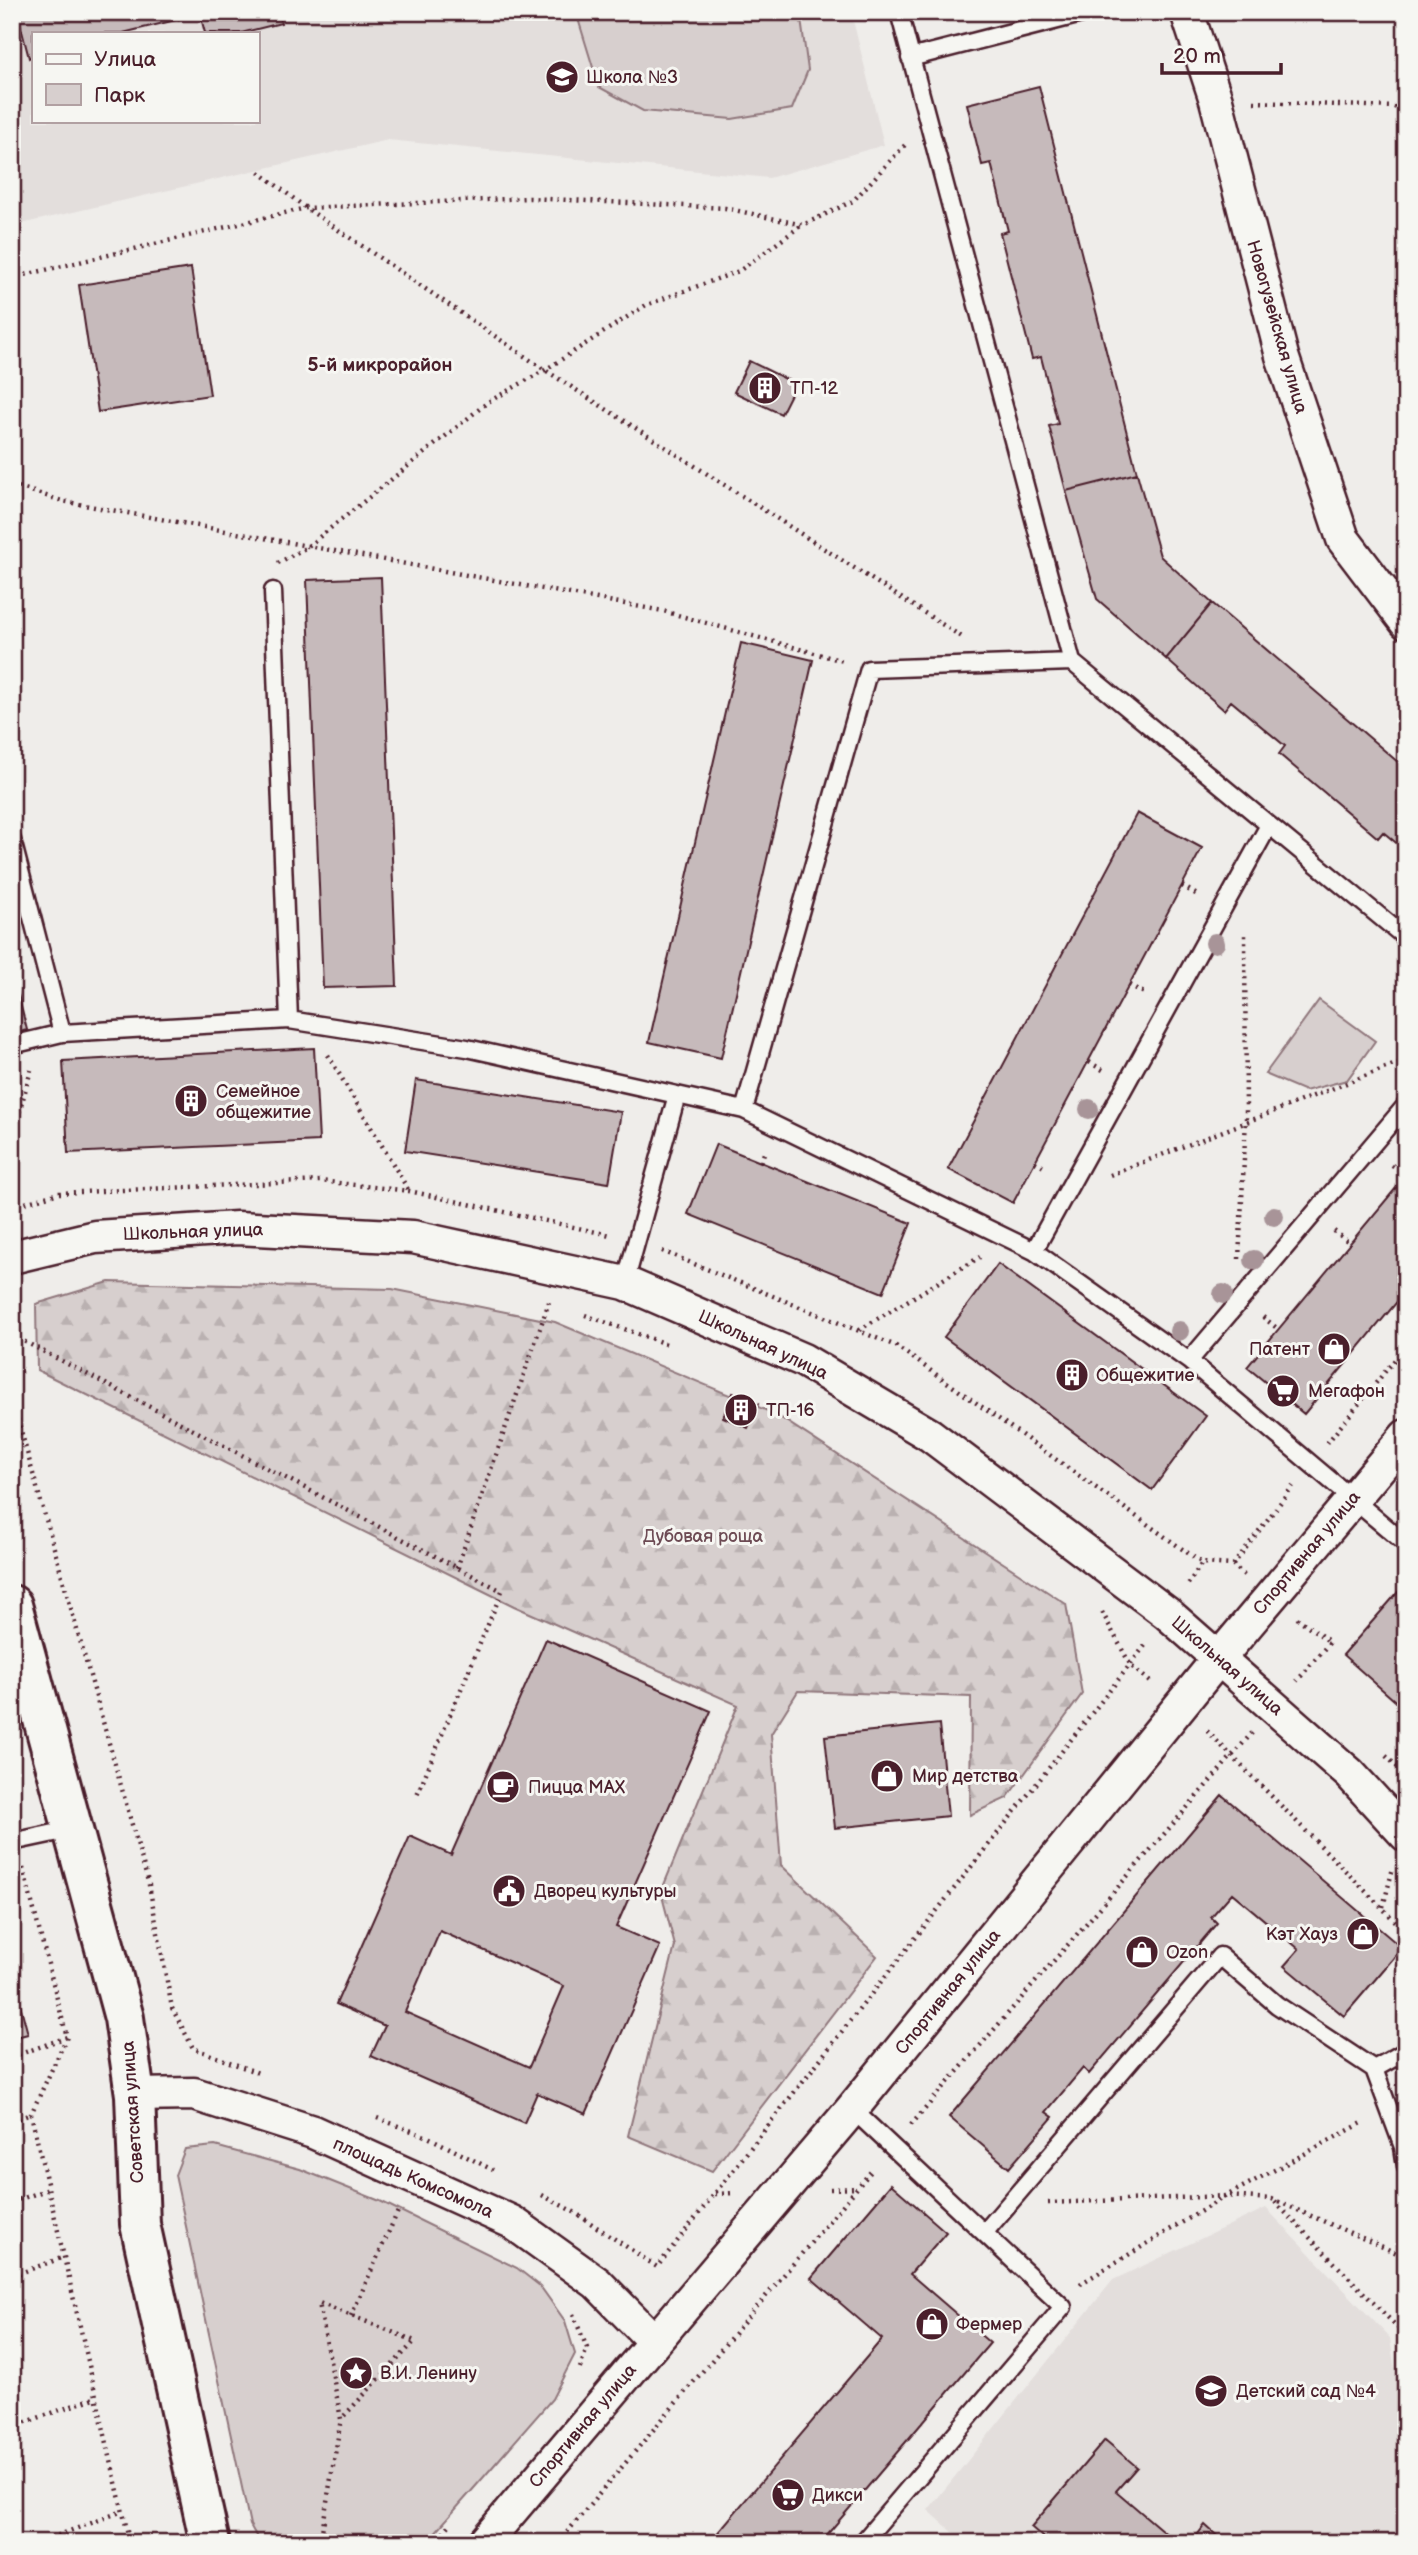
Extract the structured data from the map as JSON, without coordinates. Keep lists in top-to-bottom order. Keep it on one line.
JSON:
{"streets":{"street":["Новогузейская улица","Школьная улица","Спортивная улица","Советская улица","площадь Комсомола"]},"crossings":[["Школьная улица","Спортивная улица"],["Спортивная улица","площадь Комсомола"],["Советская улица","площадь Комсомола"]],"districts":["5-й микрорайон"],"parks":["Дубовая роща"],"places":{"school or university":["Школа №3","Детский сад №4"],"building":["ТП-12","Семейное общежитие","Общежитие","ТП-16"],"shop":["Патент","Мир детства","Кэт Хауз","Ozon","Фермер"],"supermarket":["Мегафон","Дикси"],"cafe":["Пицца MAX"],"public building":["Дворец культуры"],"place":["В.И. Ленину"]},"legend":["Улица","Парк"],"scale_bar":"20 m"}
